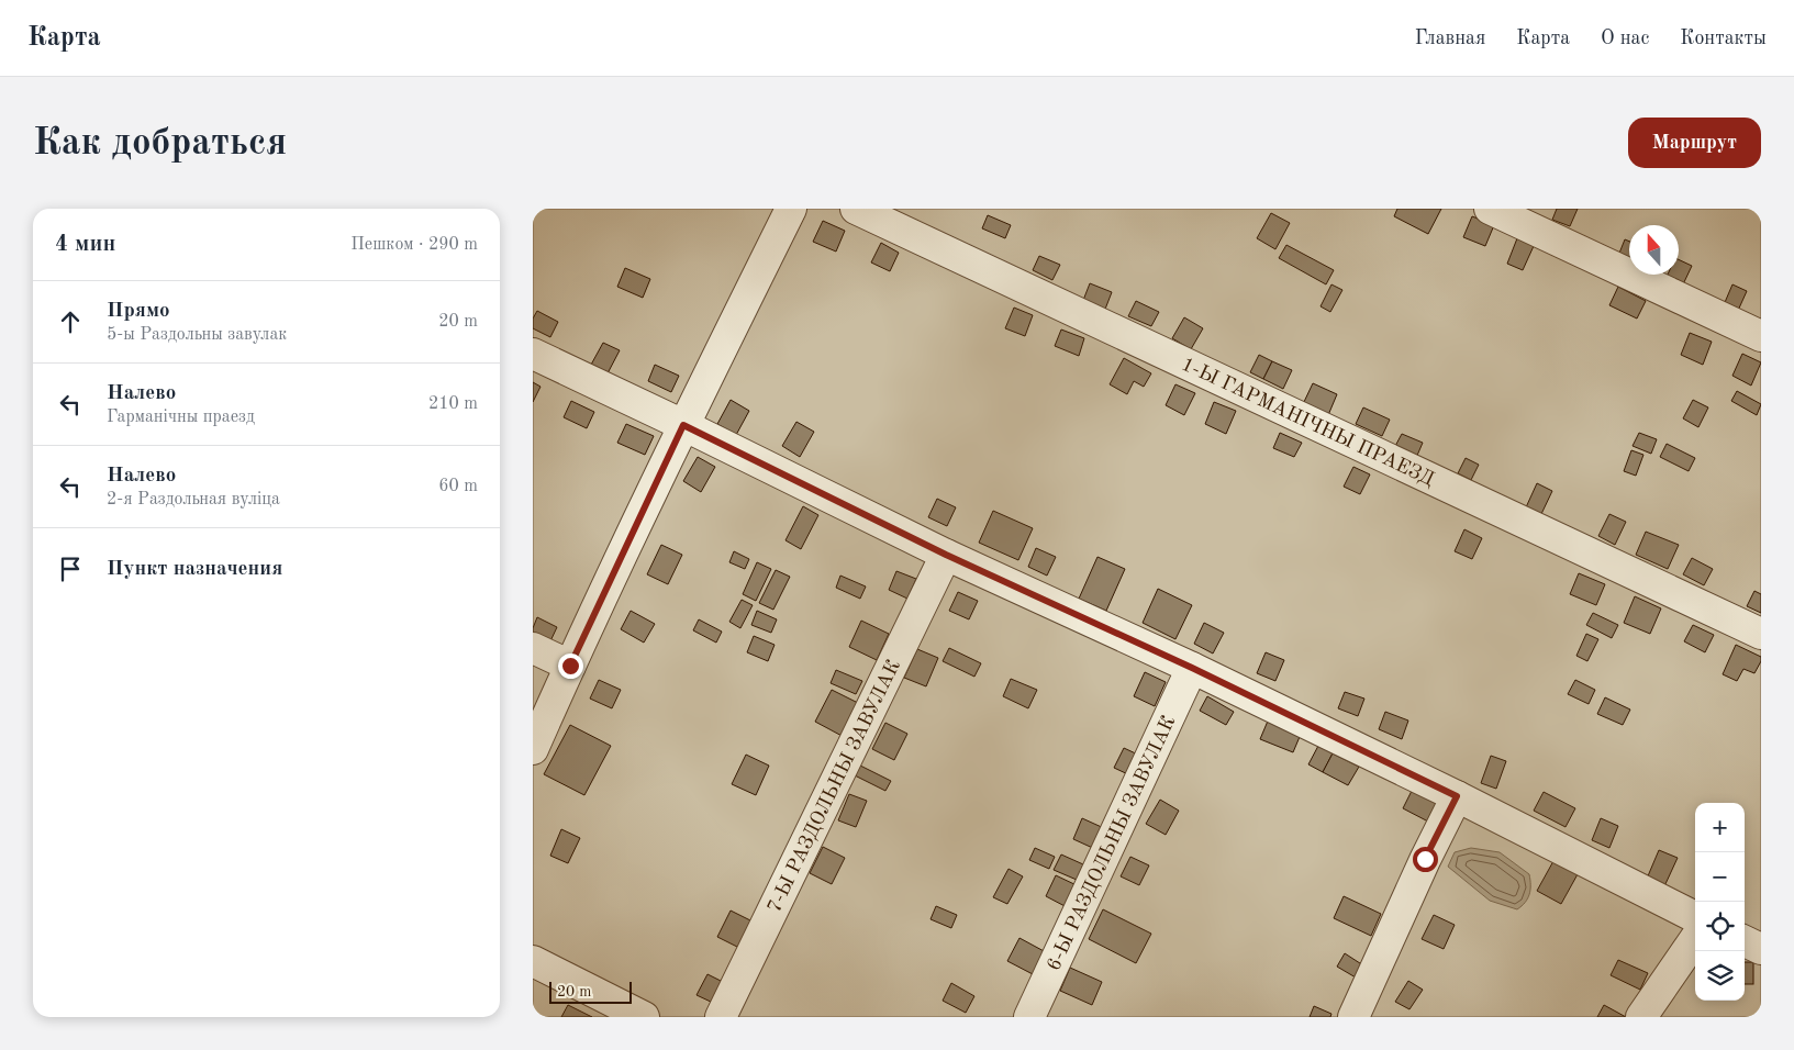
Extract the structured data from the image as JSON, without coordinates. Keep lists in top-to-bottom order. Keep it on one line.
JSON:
{"streets":{"lane":["1-Ы ГАРМАНІЧНЫ ПРАЕЗД","7-Ы РАЗДОЛЬНЫ ЗАВУЛАК","6-Ы РАЗДОЛЬНЫ ЗАВУЛАК"]},"scale_bar":"20 m","north":"top","page":{"header":"Карта","nav":["Главная","Карта","О нас","Контакты"],"buttons":"Маршрут","title":"Как добраться","heading":["4 мин","Пешком · 290 m"],"list":[["Прямо","5-ы Раздольны завулак","20 m"],["Налево","Гарманічны праезд","210 m"],["Налево","2-я Раздольная вуліца","60 m"],"Пункт назначения"],"map_buttons":["+","−"],"scale":"20 m"}}
